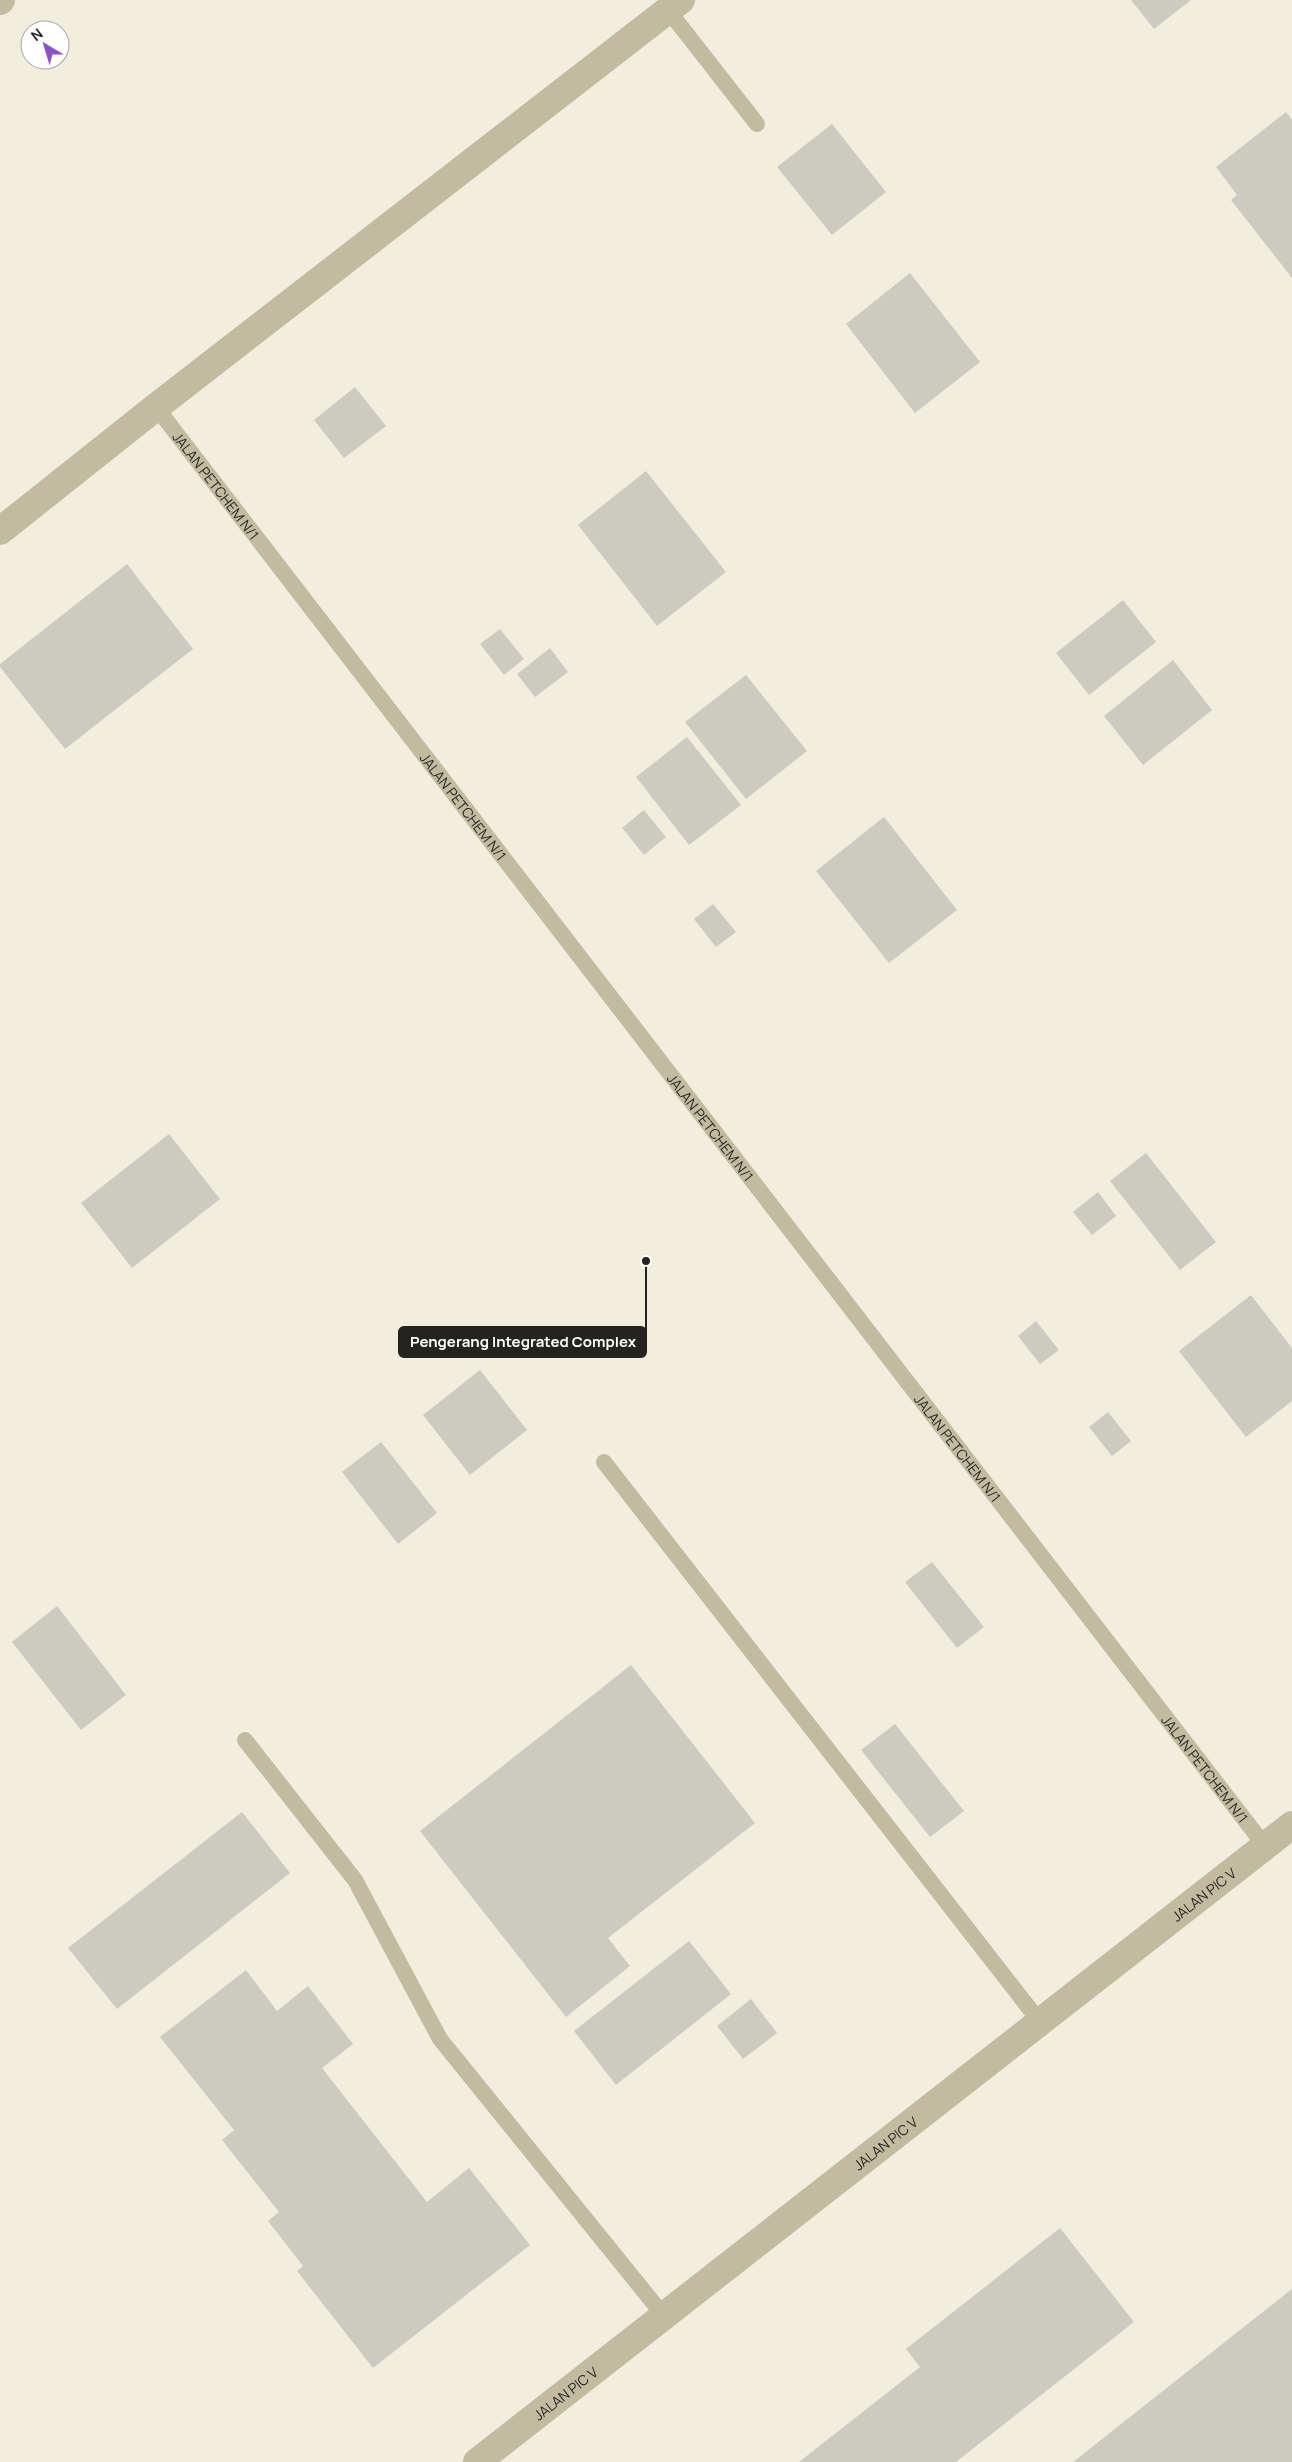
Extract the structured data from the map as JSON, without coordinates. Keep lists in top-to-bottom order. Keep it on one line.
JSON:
{"streets":{"street":["JALAN PIC V"],"lane":["JALAN PETCHEM N/1"]},"crossings":[["JALAN PETCHEM N/1","JALAN PIC V"]],"places":["Pengerang Integrated Complex"],"north":"top left"}
